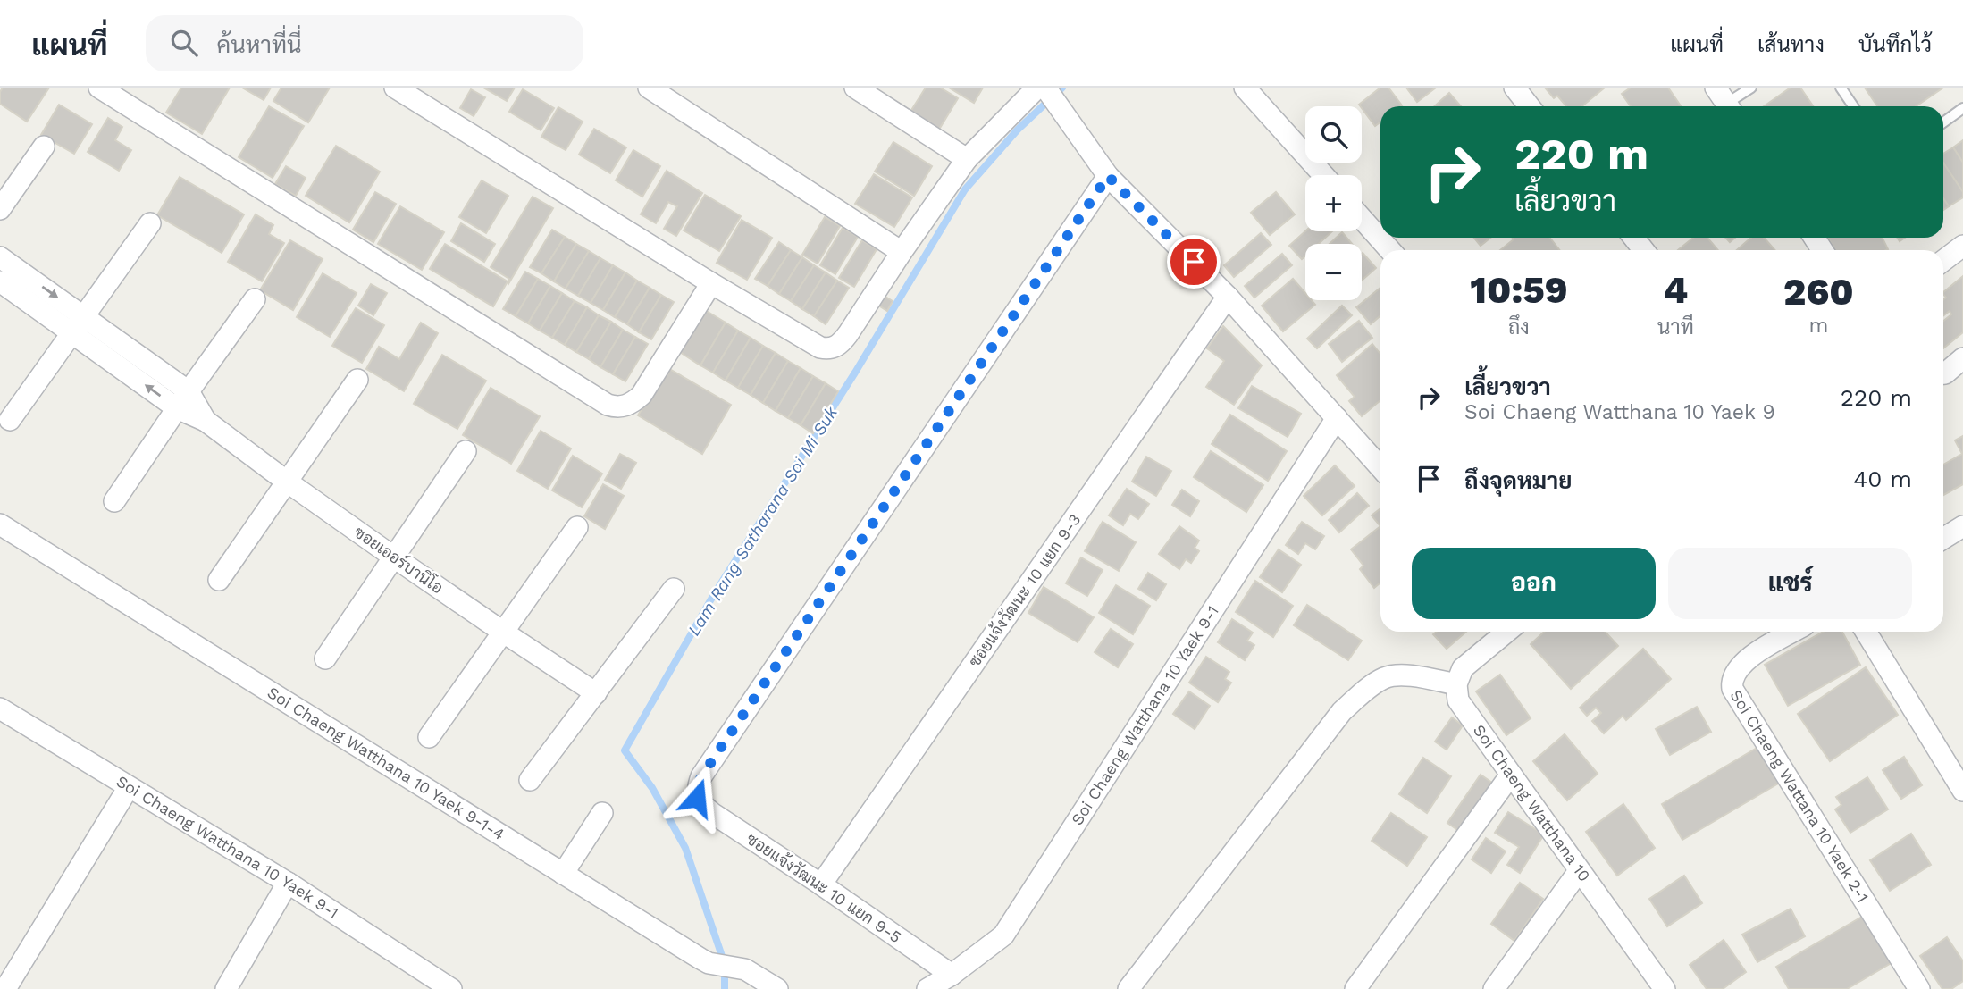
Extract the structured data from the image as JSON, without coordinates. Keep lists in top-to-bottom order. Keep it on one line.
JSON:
{"streets":{"street":["ซอยเออร์บานิโอ","ซอยแจ้งวัฒนะ 10 แยก 9-3","Soi Chaeng Watthana 10 Yaek 9-1","Soi Chaeng Watthana 10 Yaek 9-1-4","Soi Chaeng Wattana 10 Yaek 2-1","Soi Chaeng Watthana 10","ซอยแจ้งวัฒนะ 10 แยก 9-5"]},"crossings":[["ซอยแจ้งวัฒนะ 10 แยก 9-3","ซอยแจ้งวัฒนะ 10 แยก 9-5"],["Soi Chaeng Watthana 10 Yaek 9-1","ซอยแจ้งวัฒนะ 10 แยก 9-5"]],"water":["Lam Rang Satharana Soi Mi Suk"],"page":{"header":"แผนที่","search":"ค้นหาที่นี่","nav":["แผนที่","เส้นทาง","บันทึกไว้"],"map_buttons":["+","−"],"turn":["220 m","เลี้ยวขวา"],"eta":["10:59","ถึง","4","นาที","260","m"],"list":[{"name":"เลี้ยวขวา","note":"Soi Chaeng Watthana 10 Yaek 9","value":"220 m"},{"name":"ถึงจุดหมาย","value":"40 m"}],"buttons":["ออก","แชร์"]}}
